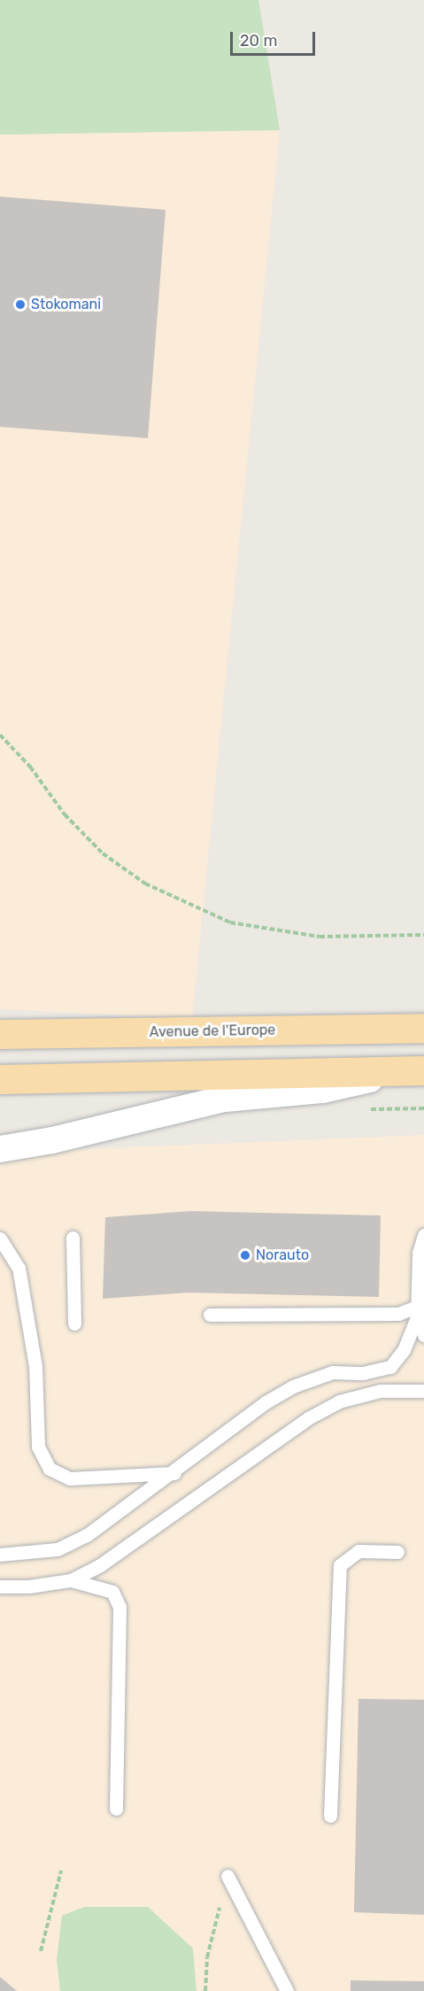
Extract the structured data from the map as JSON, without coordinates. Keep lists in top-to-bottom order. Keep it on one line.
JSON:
{"streets":{"main road":["Avenue de l'Europe"]},"places":["Stokomani","Norauto"],"scale_bar":"20 m"}
